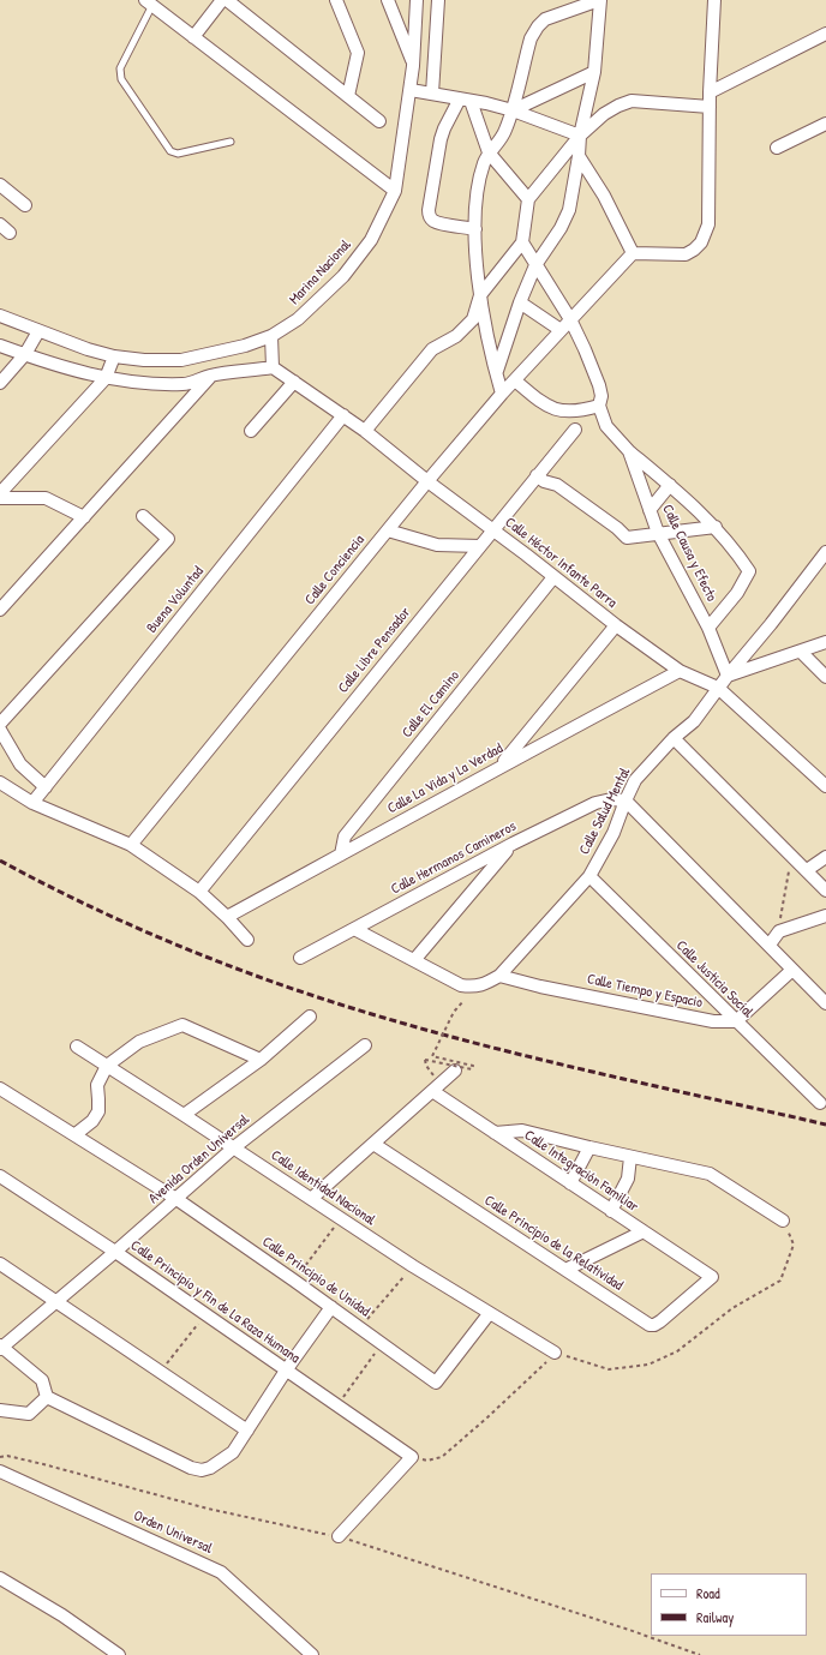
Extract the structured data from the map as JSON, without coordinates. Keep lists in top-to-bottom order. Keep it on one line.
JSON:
{"streets":{"street":["Marina Nacional","Calle Causa y Efecto","Calle Héctor Infante Parra","Calle Conciencia","Buena Voluntad","Calle Libre Pensador","Calle El Camino","Calle La Vida y La Verdad","Calle Salud Mental","Calle Hermanos Camineros","Calle Justicia Social","Calle Tiempo y Espacio","Avenida Orden Universal","Calle Integración Familiar","Calle Identidad Nacional","Calle Principio de la Relatividad","Calle Principio de Unidad","Calle Principio y Fin de La Raza Humana","Orden Universal"]},"crossings":[["Calle Causa y Efecto","Calle Conciencia"],["Calle Causa y Efecto","Calle Salud Mental"],["Calle Héctor Infante Parra","Calle Conciencia"],["Calle Héctor Infante Parra","Buena Voluntad"],["Calle Héctor Infante Parra","Calle Libre Pensador"],["Calle Héctor Infante Parra","Calle El Camino"],["Calle Héctor Infante Parra","Calle La Vida y La Verdad"],["Calle Héctor Infante Parra","Calle Salud Mental"],["Calle El Camino","Calle La Vida y La Verdad"],["Calle Salud Mental","Calle Hermanos Camineros"],["Calle Salud Mental","Calle Justicia Social"],["Calle Salud Mental","Calle Tiempo y Espacio"],["Calle Justicia Social","Calle Tiempo y Espacio"],["Avenida Orden Universal","Calle Identidad Nacional"],["Avenida Orden Universal","Calle Principio de Unidad"],["Avenida Orden Universal","Calle Principio y Fin de La Raza Humana"],["Calle Integración Familiar","Calle Principio de la Relatividad"],["Calle Identidad Nacional","Calle Principio de Unidad"]],"legend":["Road","Railway"]}
